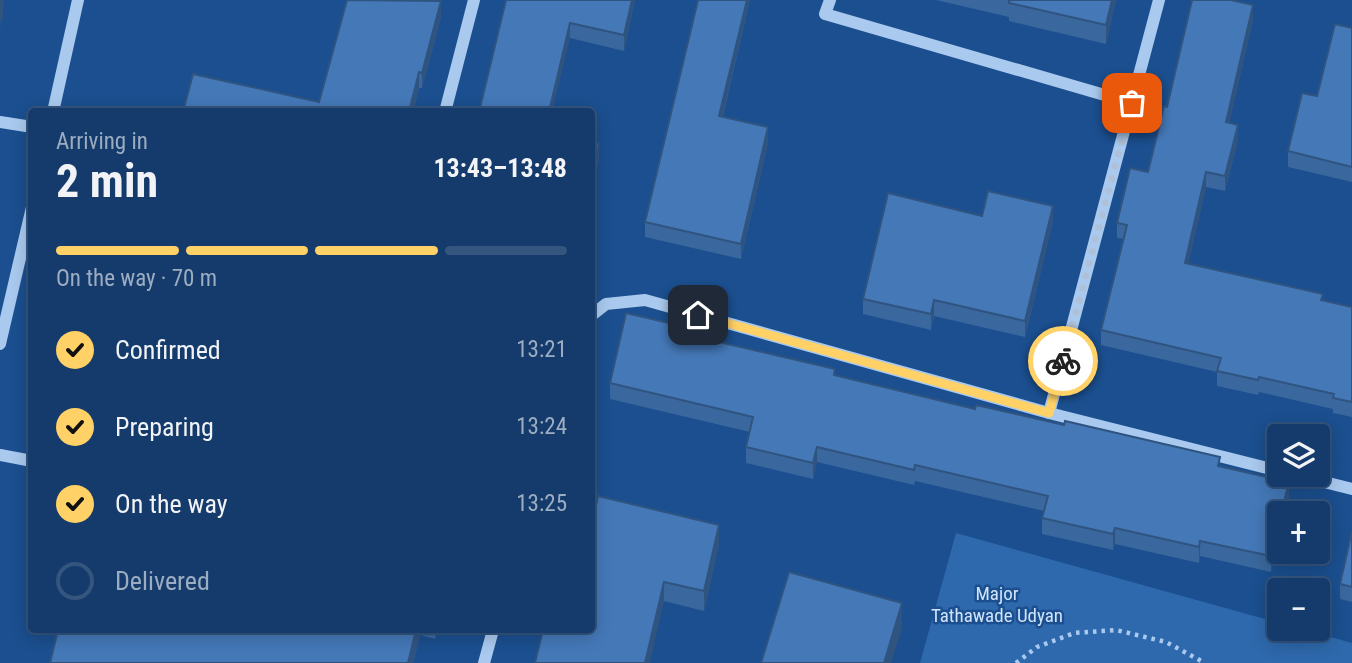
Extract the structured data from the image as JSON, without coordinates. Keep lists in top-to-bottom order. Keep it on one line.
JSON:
{"parks":["Major Tathawade Udyan"],"page":{"heading":["2 min","Arriving in","13:43–13:48"],"bar":"On the way · 70 m","list":[["Confirmed","13:21"],["Preparing","13:24"],["On the way","13:25"],"Delivered"],"map_buttons":["+","−"]}}
